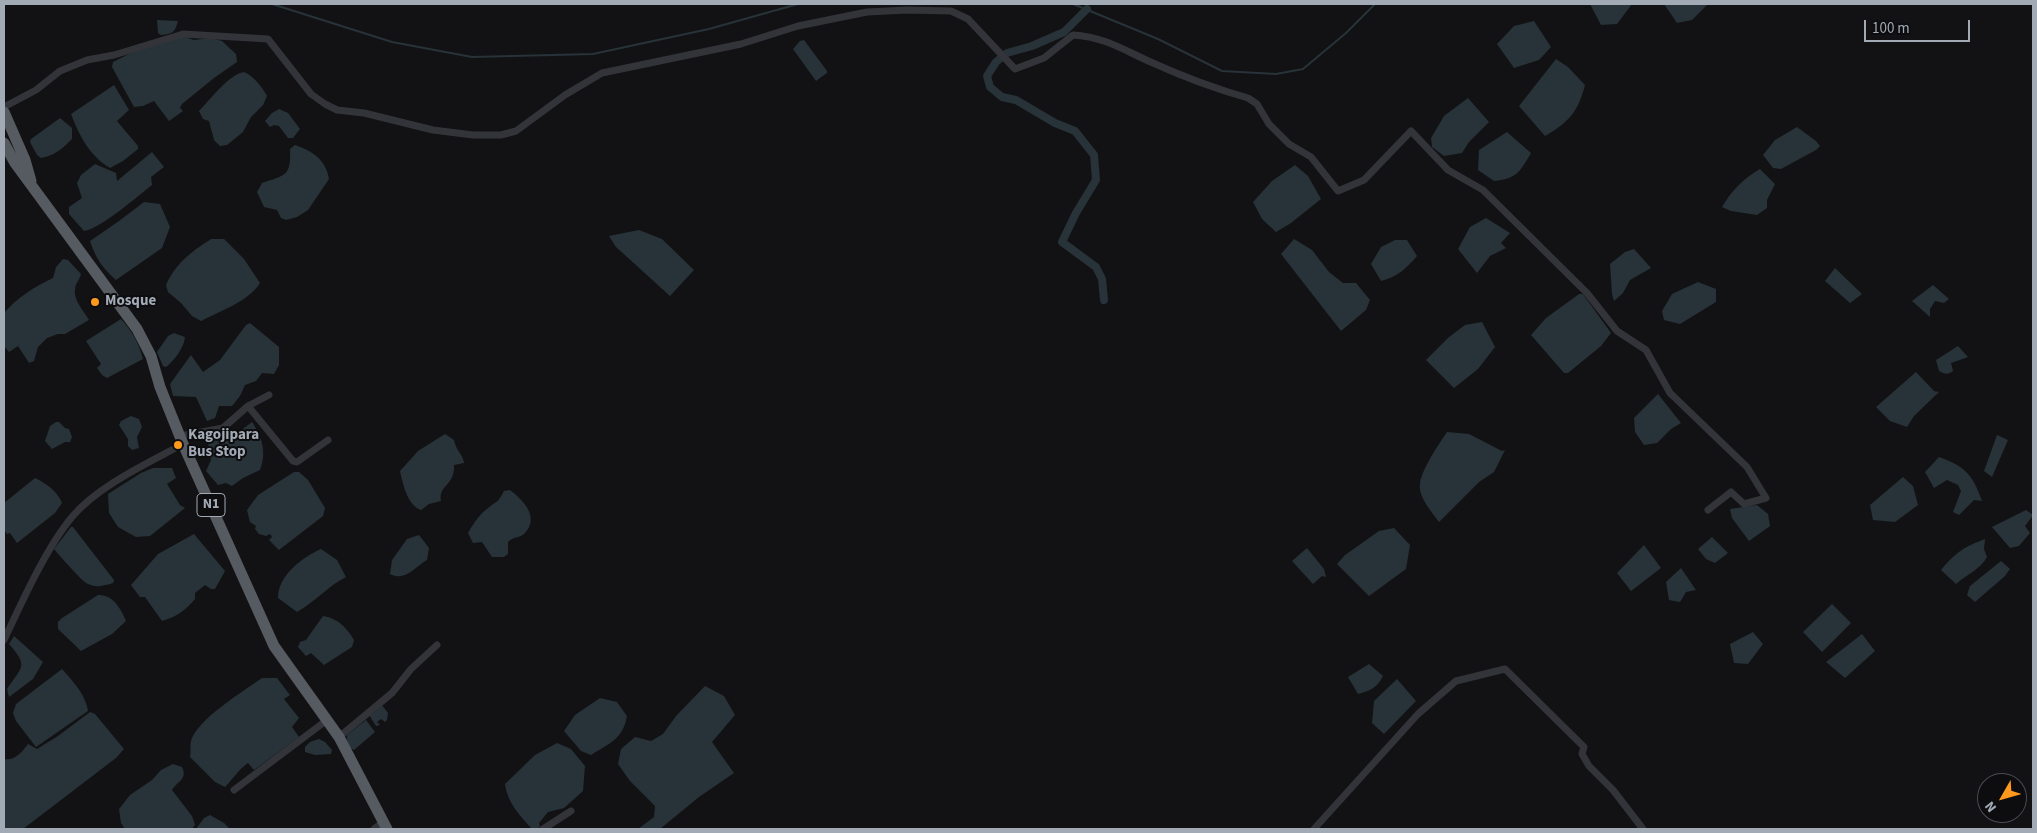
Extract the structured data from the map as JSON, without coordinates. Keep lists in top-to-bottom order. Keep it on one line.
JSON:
{"streets":{"highway":["N1"]},"places":["Mosque","Kagojipara Bus Stop"],"scale_bar":"100 m","north":"bottom left"}
